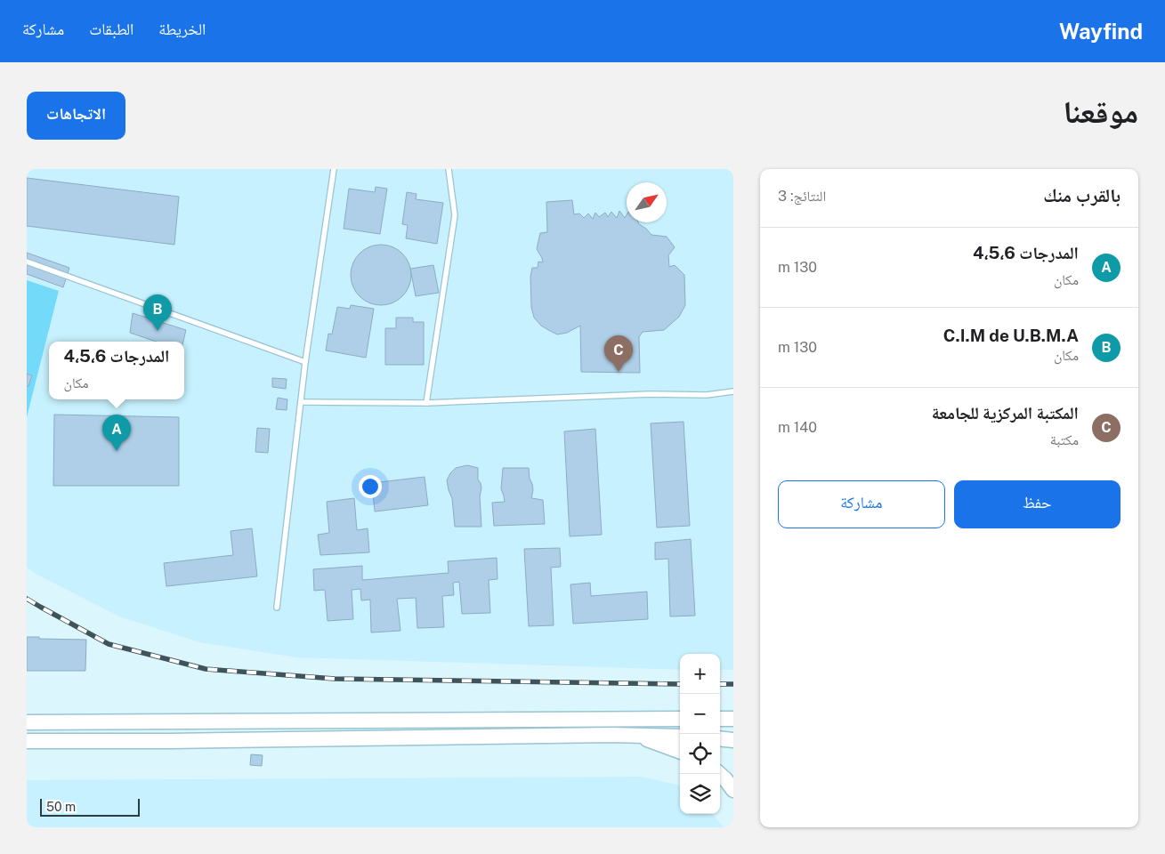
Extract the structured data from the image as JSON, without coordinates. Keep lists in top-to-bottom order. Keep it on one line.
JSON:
{"scale_bar":"50 m","north":"top right","page":{"header":"Wayfind","nav":["الخريطة","الطبقات","مشاركة"],"title":"موقعنا","buttons":["الاتجاهات",["حفظ","مشاركة"]],"heading":["بالقرب منك","النتائج: 3"],"list":[{"mark":"A","name":"المدرجات 4،5،6","note":"مكان","value":"130 m"},{"mark":"B","name":"C.I.M de U.B.M.A","note":"مكان","value":"130 m"},{"mark":"C","name":"المكتبة المركزية للجامعة","note":"مكتبة","value":"140 m"}],"pins":["B","C","A"],"popup":["المدرجات 4،5،6","مكان"],"map_buttons":["+","−"],"scale":"50 m"}}
